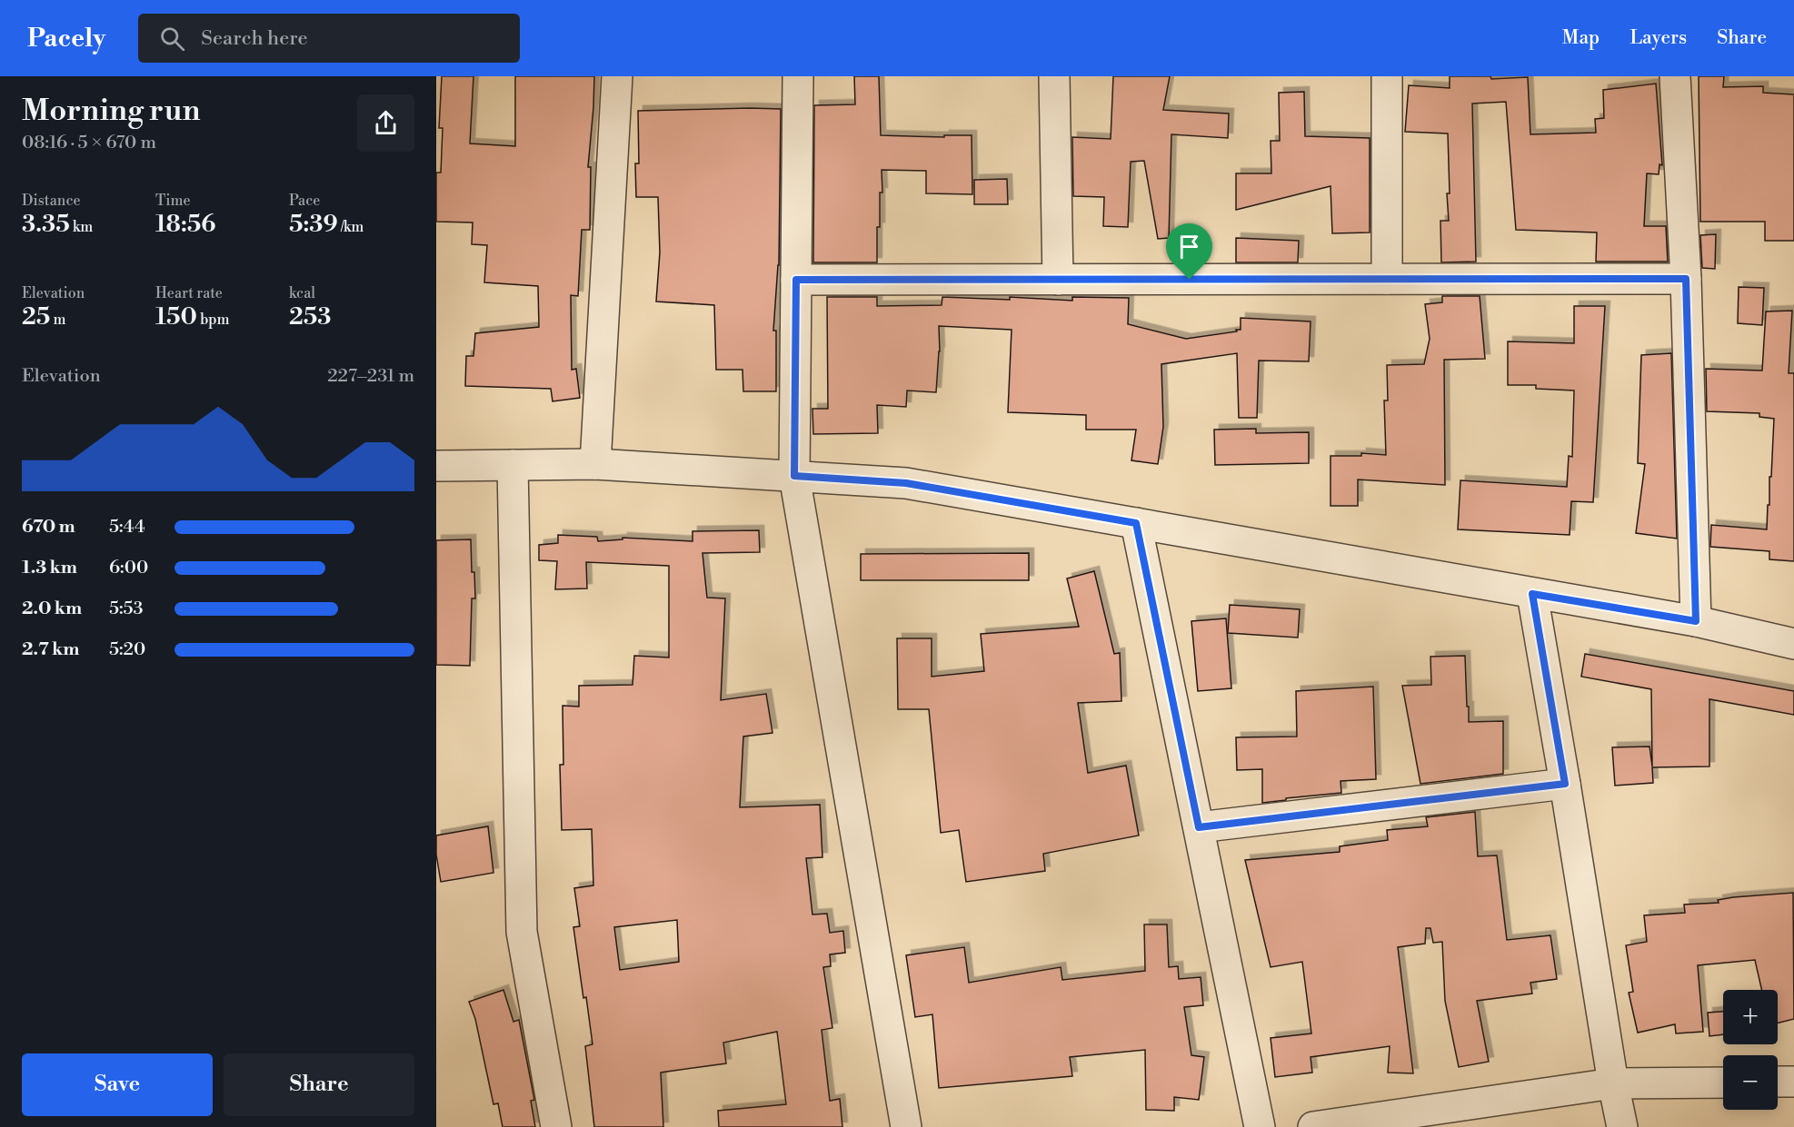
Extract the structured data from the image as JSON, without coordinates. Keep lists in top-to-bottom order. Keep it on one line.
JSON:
{"page":{"header":"Pacely","search":"Search here","nav":["Map","Layers","Share"],"heading":["Morning run","08:16 · 5 × 670 m"],"stats":[["Distance","3.35 km"],["Time","18:56"],["Pace","5:39 /km"],["Elevation","25 m"],["Heart rate","150 bpm"],["kcal","253"]],"chart":["Elevation","227–231 m"],"list":[{"name":"670 m","note":"5:44"},{"name":"1.3 km","note":"6:00"},{"name":"2.0 km","note":"5:53"},{"name":"2.7 km","note":"5:20"}],"map_buttons":["+","−"],"buttons":["Save","Share"]}}
